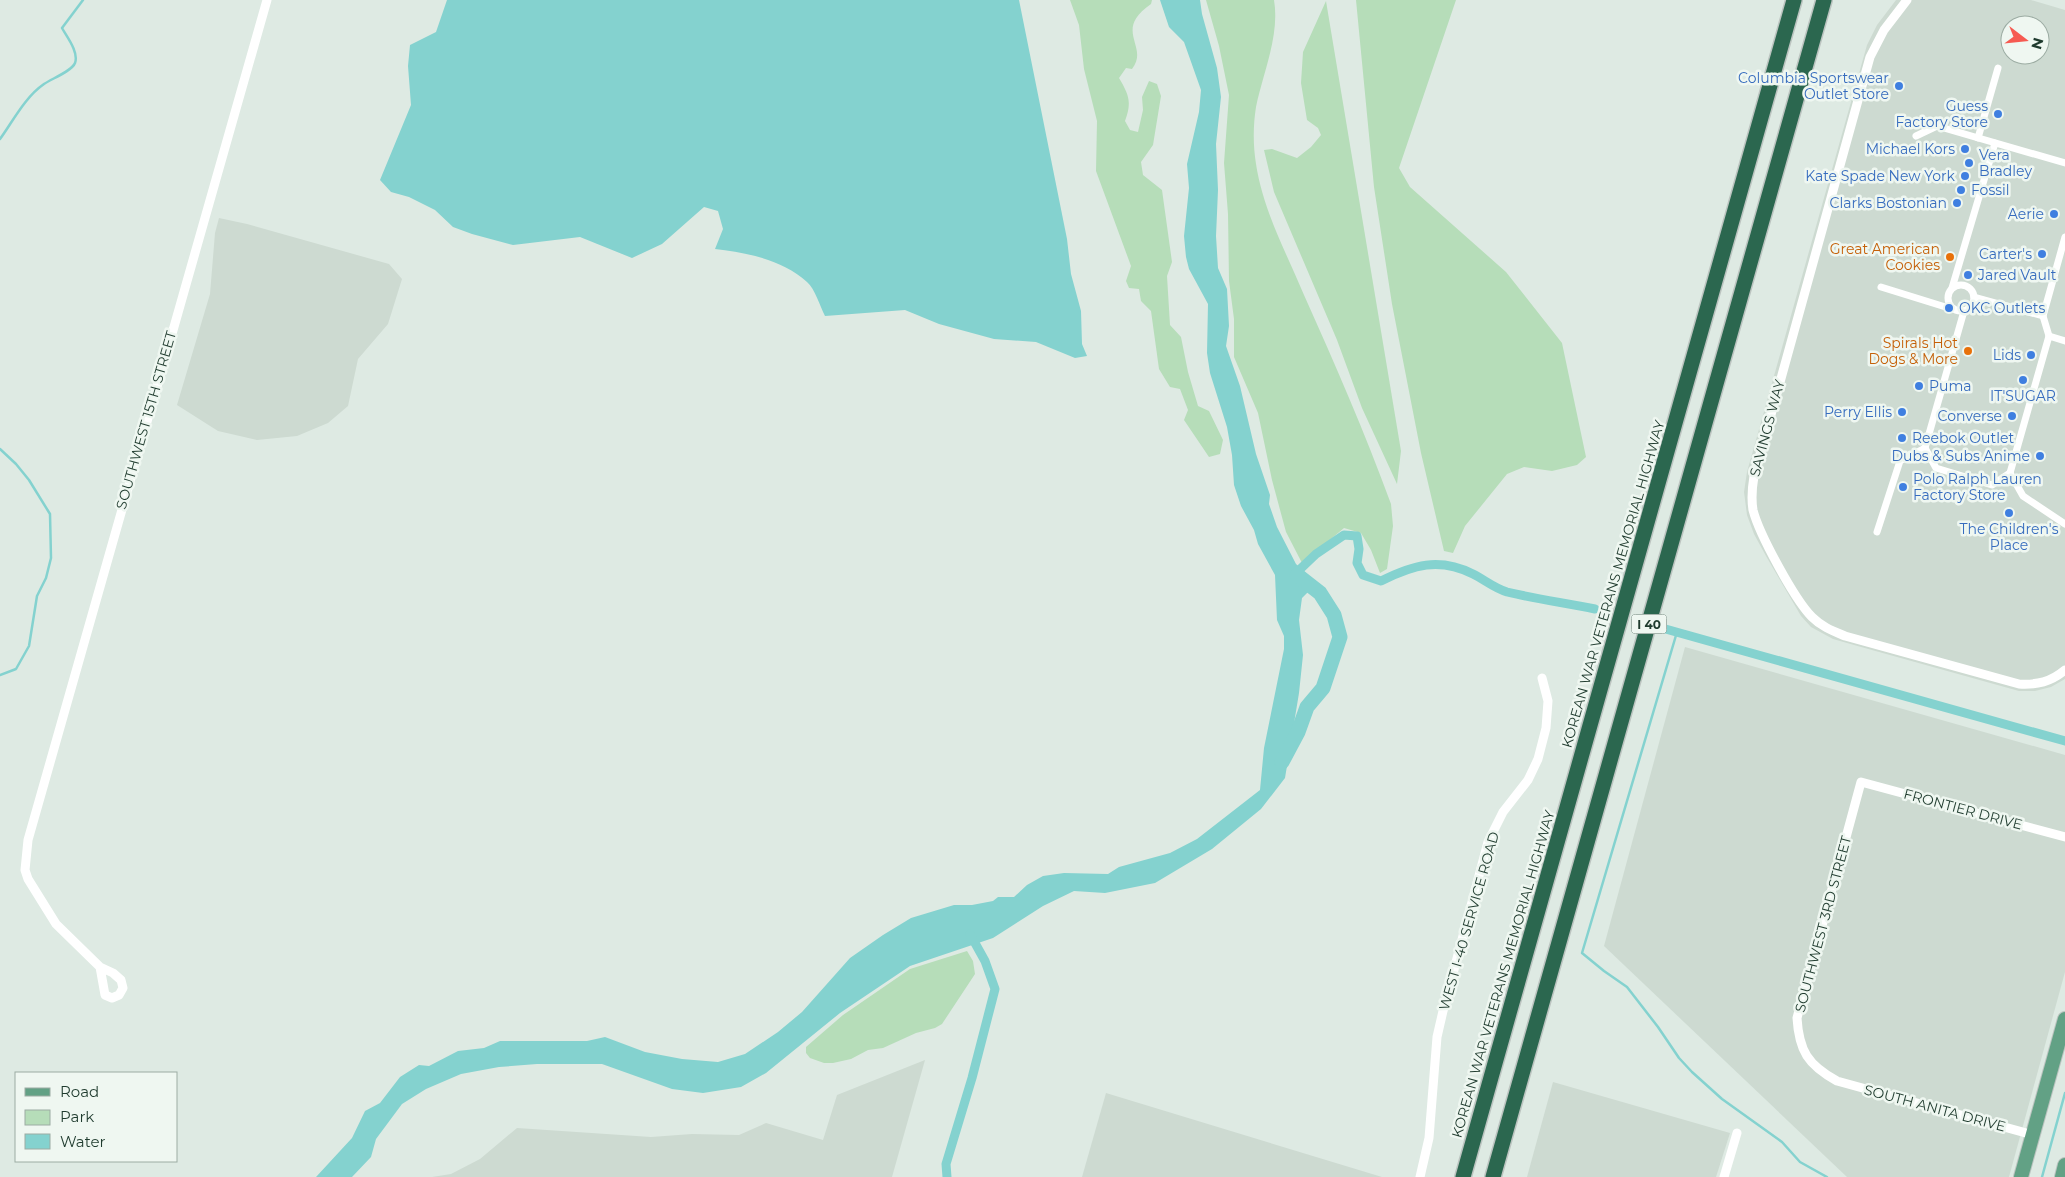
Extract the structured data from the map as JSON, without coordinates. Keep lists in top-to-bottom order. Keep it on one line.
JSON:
{"streets":{"highway":["KOREAN WAR VETERANS MEMORIAL HIGHWAY","I 40"],"street":["SOUTHWEST 15TH STREET","SAVINGS WAY","FRONTIER DRIVE","WEST I-40 SERVICE ROAD","SOUTHWEST 3RD STREET","SOUTH ANITA DRIVE"]},"crossings":[["FRONTIER DRIVE","SOUTHWEST 3RD STREET"],["SOUTHWEST 3RD STREET","SOUTH ANITA DRIVE"]],"places":["Columbia Sportswear Outlet Store","Guess Factory Store","Michael Kors","Vera Bradley","Kate Spade New York","Fossil","Clarks Bostonian","Aerie","Carter's","Great American Cookies","Jared Vault","OKC Outlets","Spirals Hot Dogs & More","Lids","IT'SUGAR","Puma","Perry Ellis","Converse","Reebok Outlet","Dubs & Subs Anime","Polo Ralph Lauren Factory Store","The Children's Place"],"legend":["Road","Park","Water"],"north":"right"}
